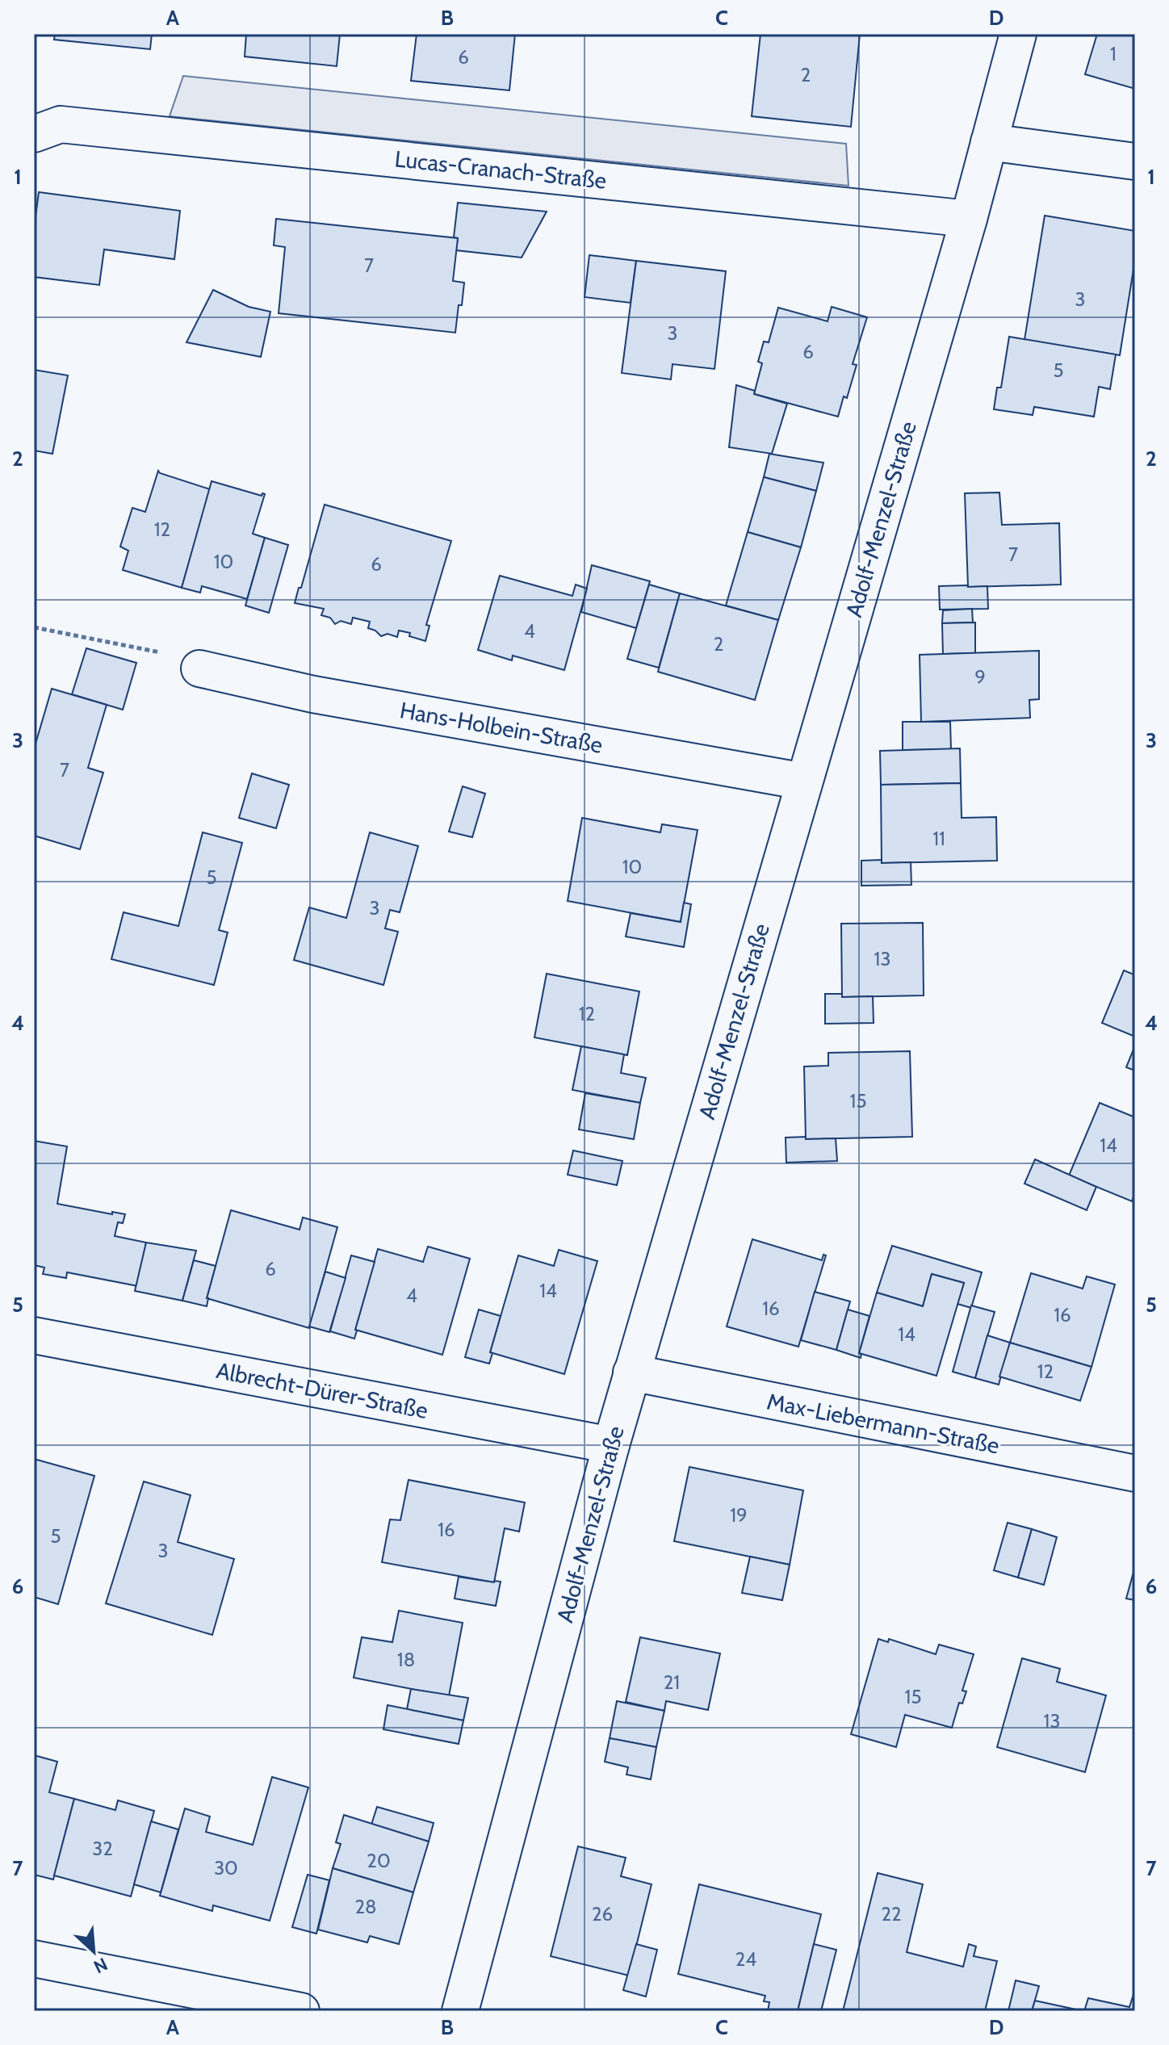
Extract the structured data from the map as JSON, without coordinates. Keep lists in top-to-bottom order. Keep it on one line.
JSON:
{"streets":{"street":["Lucas-Cranach-Straße","Adolf-Menzel-Straße","Hans-Holbein-Straße","Albrecht-Dürer-Straße","Max-Liebermann-Straße"]},"crossings":[["Lucas-Cranach-Straße","Adolf-Menzel-Straße"],["Adolf-Menzel-Straße","Hans-Holbein-Straße"],["Adolf-Menzel-Straße","Albrecht-Dürer-Straße"],["Adolf-Menzel-Straße","Max-Liebermann-Straße"]],"house_numbers":["1","6","2","7","3","3","6","5","12","7","10","6","4","2","9","7","11","10","5","3","13","12","15","14","6","14","4","16","16","14","12","19","16","5","3","18","21","15","13","32","20","30","28","26","22","24"],"north":"bottom right","grid":{"columns":["A","B","C","D"],"rows":["1","2","3","4","5","6","7"]}}
